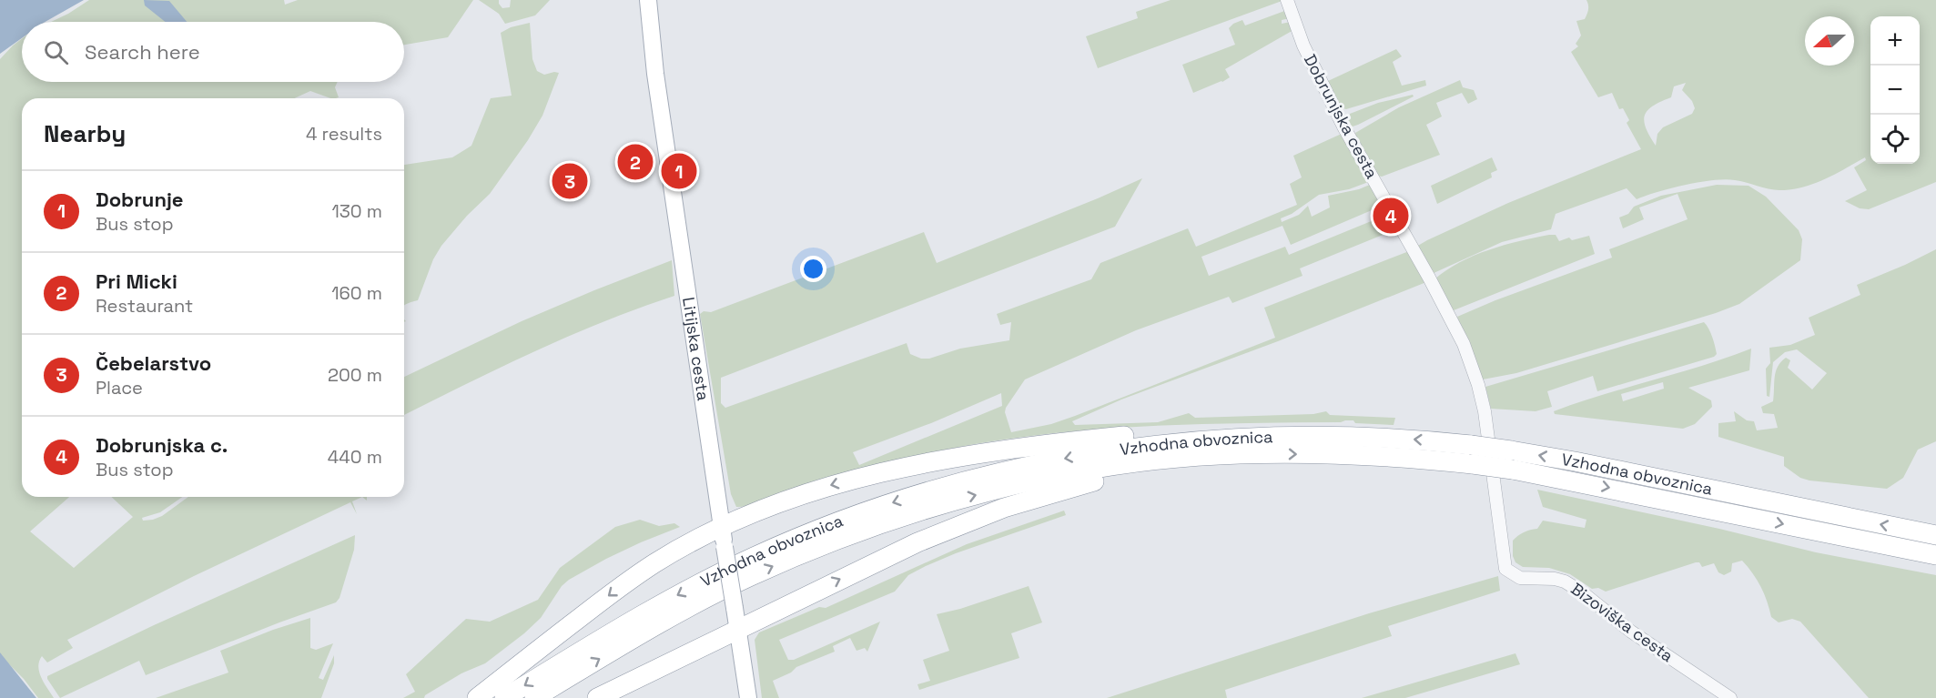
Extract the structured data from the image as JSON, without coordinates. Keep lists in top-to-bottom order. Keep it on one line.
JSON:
{"streets":{"highway":["Vzhodna obvoznica"],"main road":["Litijska cesta"],"street":["Dobrunjska cesta","Bizoviška cesta"]},"crossings":[["Dobrunjska cesta","Bizoviška cesta"]],"north":"left","page":{"map_buttons":["+","−"],"search":"Search here","heading":["Nearby","4 results"],"pins":["2","1","3","4"],"list":[{"mark":"1","name":"Dobrunje","note":"Bus stop","value":"130 m"},{"mark":"2","name":"Pri Micki","note":"Restaurant","value":"160 m"},{"mark":"3","name":"Čebelarstvo","note":"Place","value":"200 m"},{"mark":"4","name":"Dobrunjska c.","note":"Bus stop","value":"440 m"}]}}
